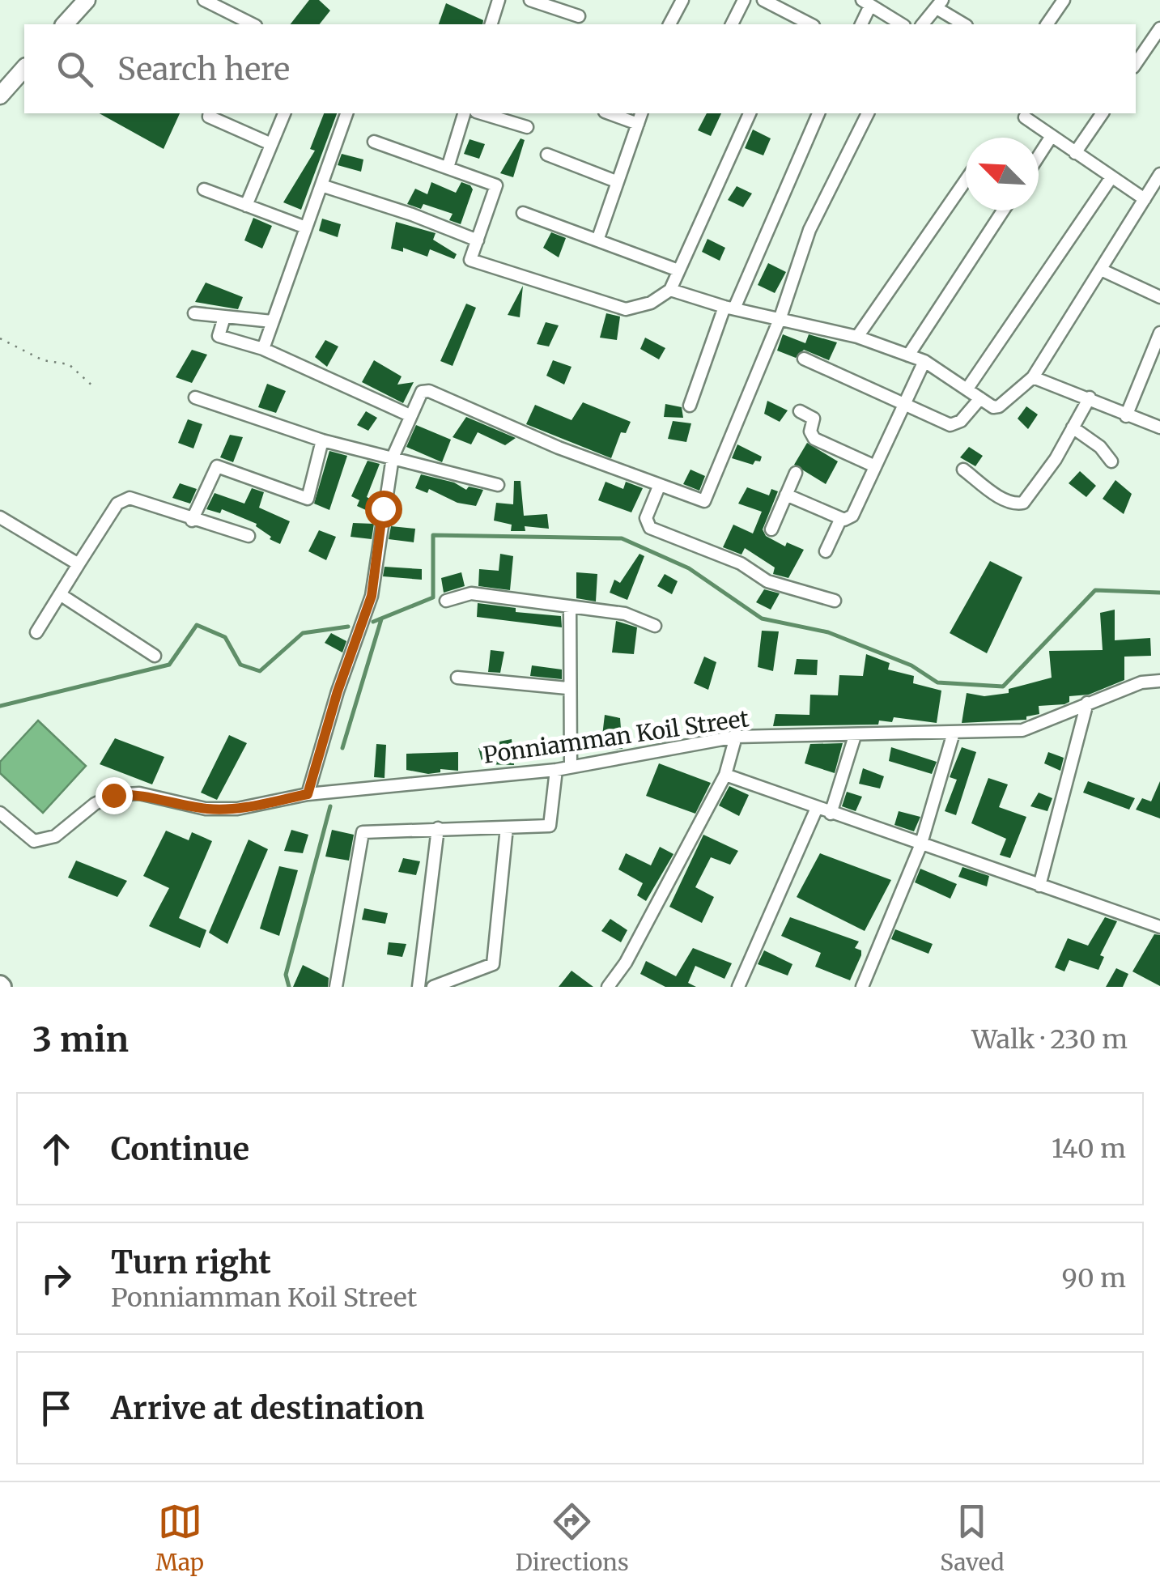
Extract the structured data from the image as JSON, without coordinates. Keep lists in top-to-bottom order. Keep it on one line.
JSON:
{"streets":{"street":["Ponniamman Koil Street"]},"north":"top left","page":{"search":"Search here","heading":["3 min","Walk · 230 m"],"list":[["Continue","140 m"],["Turn right","Ponniamman Koil Street","90 m"],"Arrive at destination"],"nav":["Map","Directions","Saved"]}}
